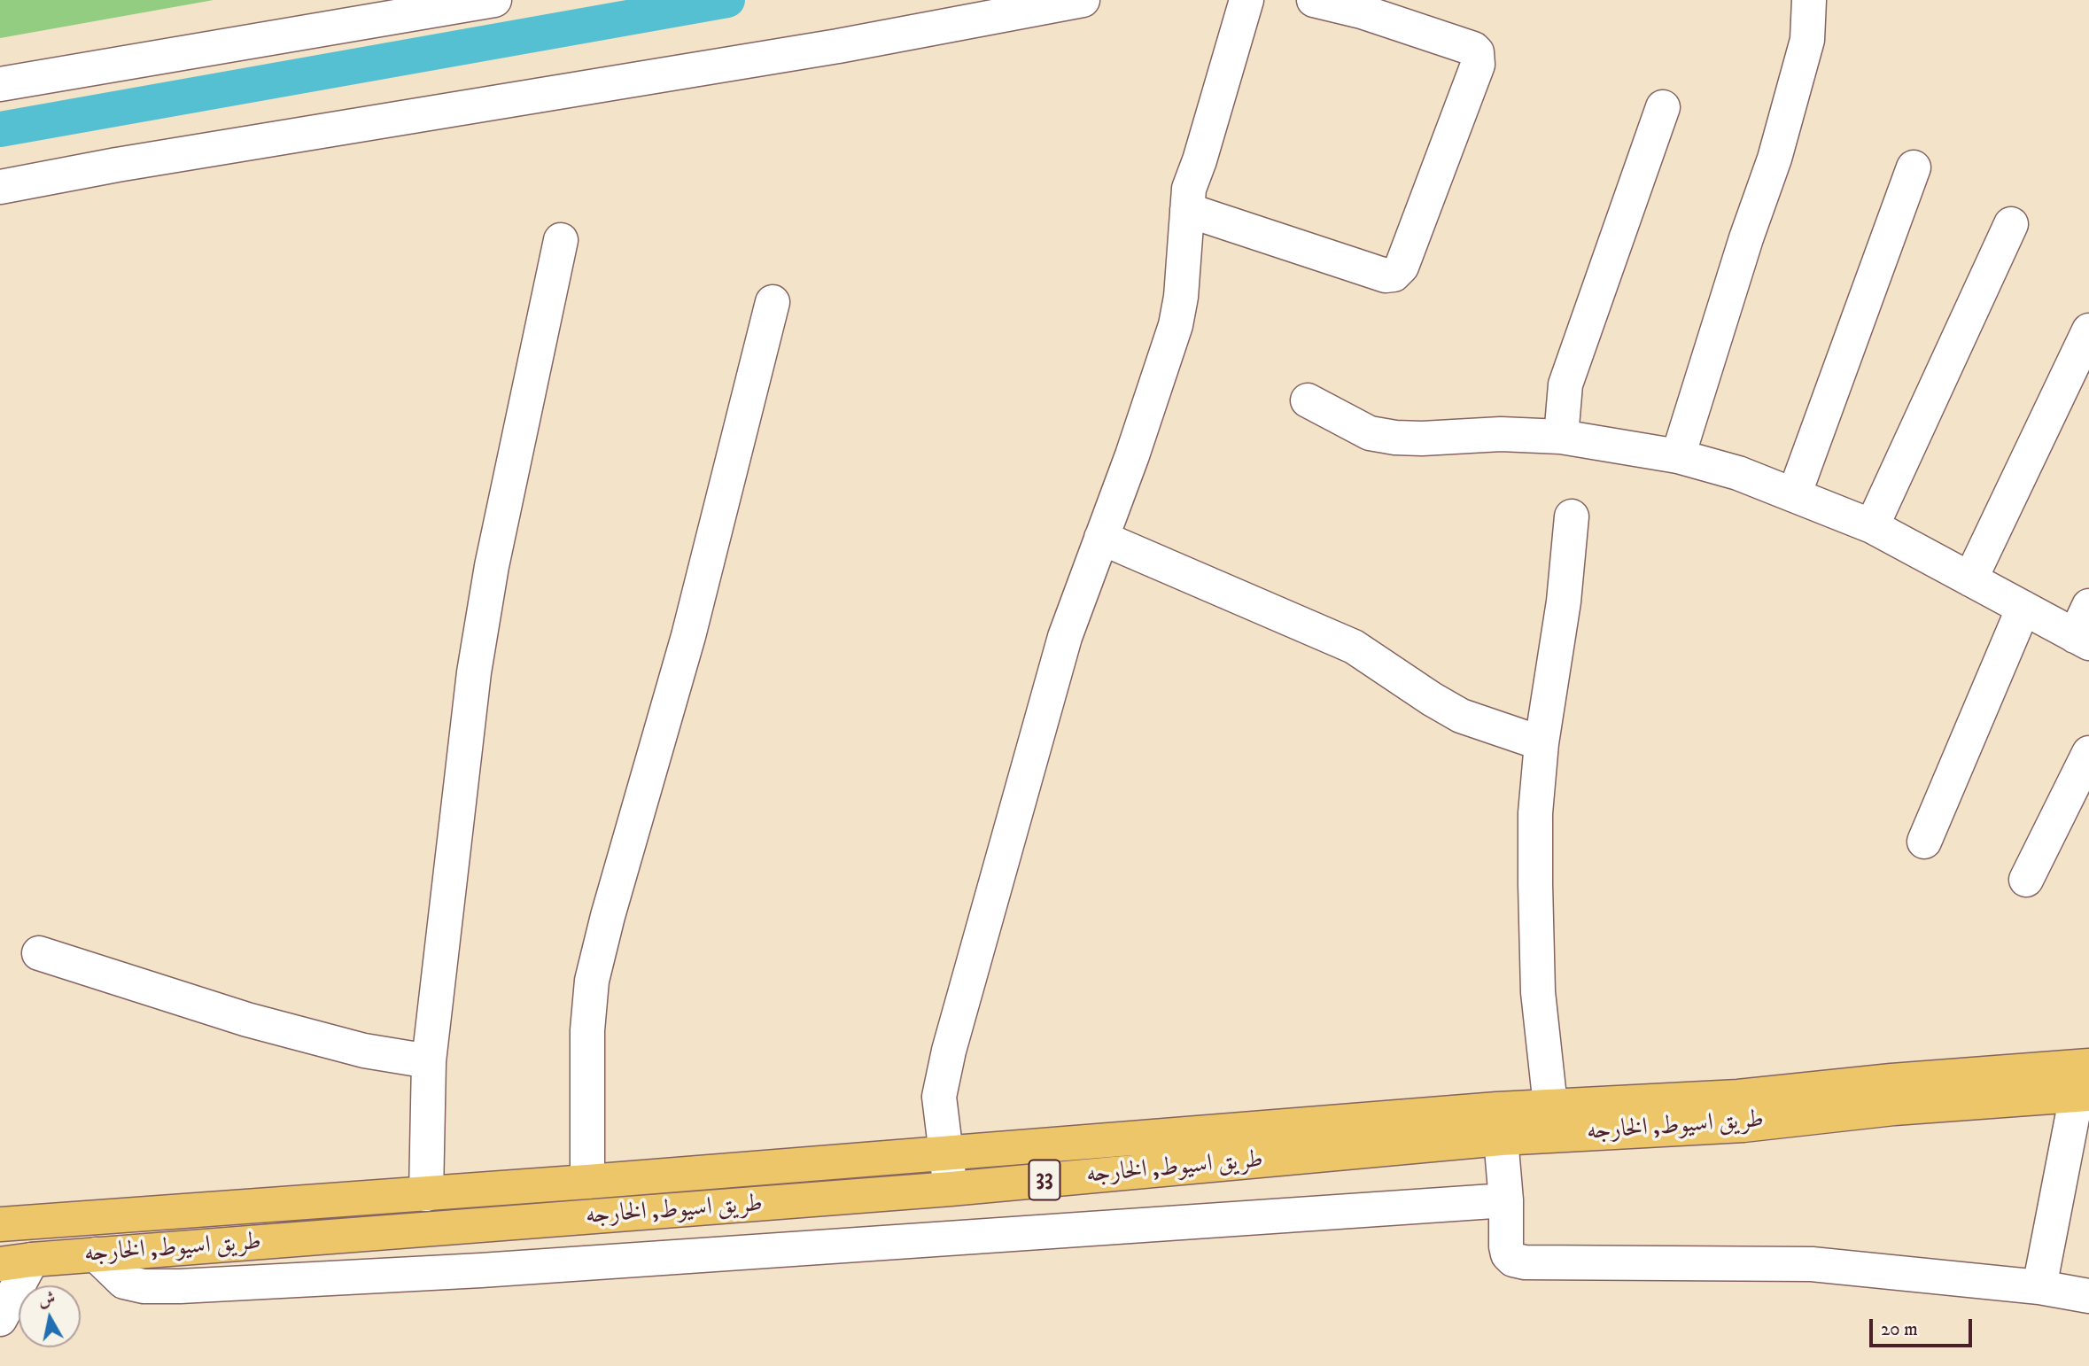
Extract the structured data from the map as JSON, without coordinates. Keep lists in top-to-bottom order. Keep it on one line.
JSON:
{"streets":{"highway":["طريق اسيوط, الخارجه","33"]},"scale_bar":"20 m","north":"top"}
